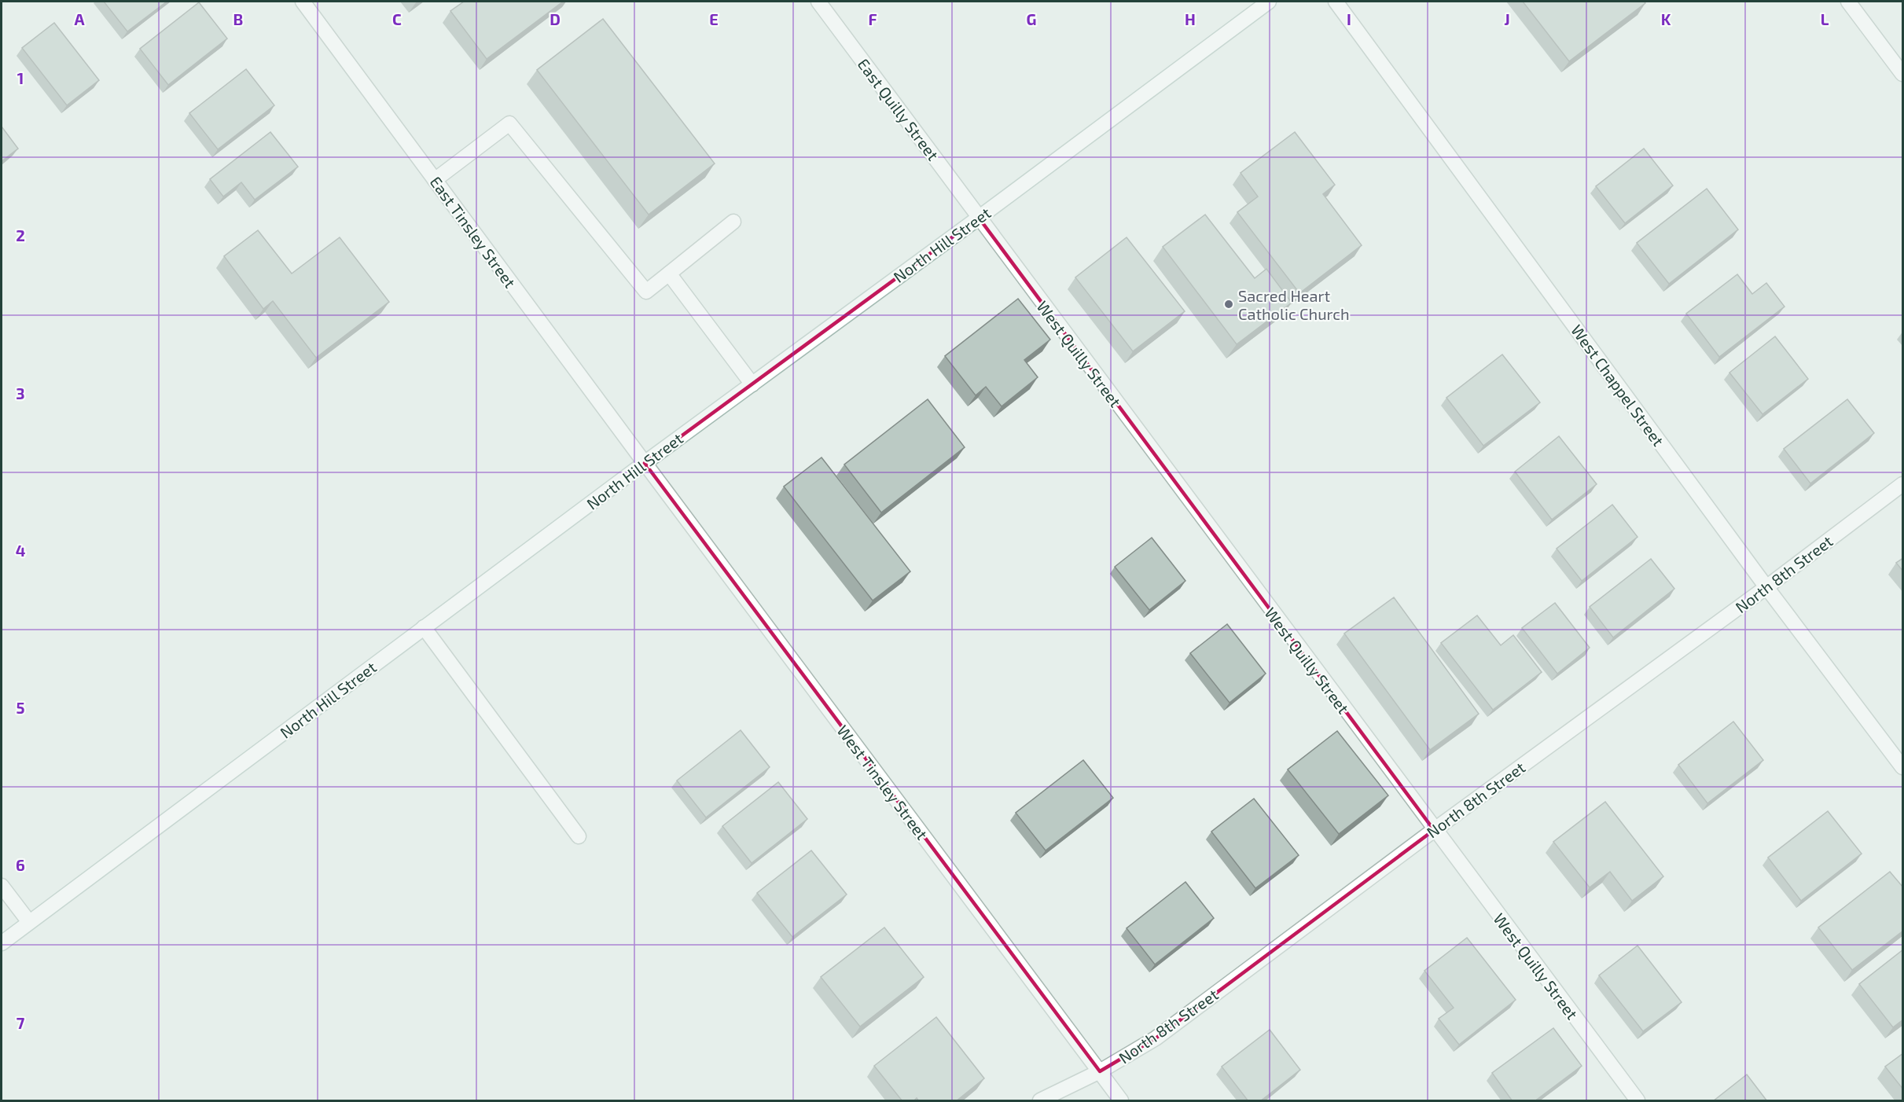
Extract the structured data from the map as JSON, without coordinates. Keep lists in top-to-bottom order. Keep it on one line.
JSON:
{"streets":{"street":["East Quilly Street","East Tinsley Street","North Hill Street","West Quilly Street","West Chappel Street","North 8th Street","West Tinsley Street"]},"crossings":[["East Quilly Street","North Hill Street"],["East Quilly Street","West Quilly Street"],["East Tinsley Street","North Hill Street"],["East Tinsley Street","West Tinsley Street"],["North Hill Street","West Quilly Street"],["North Hill Street","West Tinsley Street"],["West Quilly Street","North 8th Street"],["West Chappel Street","North 8th Street"],["North 8th Street","West Tinsley Street"]],"places":["Sacred Heart Catholic Church"],"grid":{"columns":["A","B","C","D","E","F","G","H","I","J","K","L"],"rows":["1","2","3","4","5","6","7"]}}
